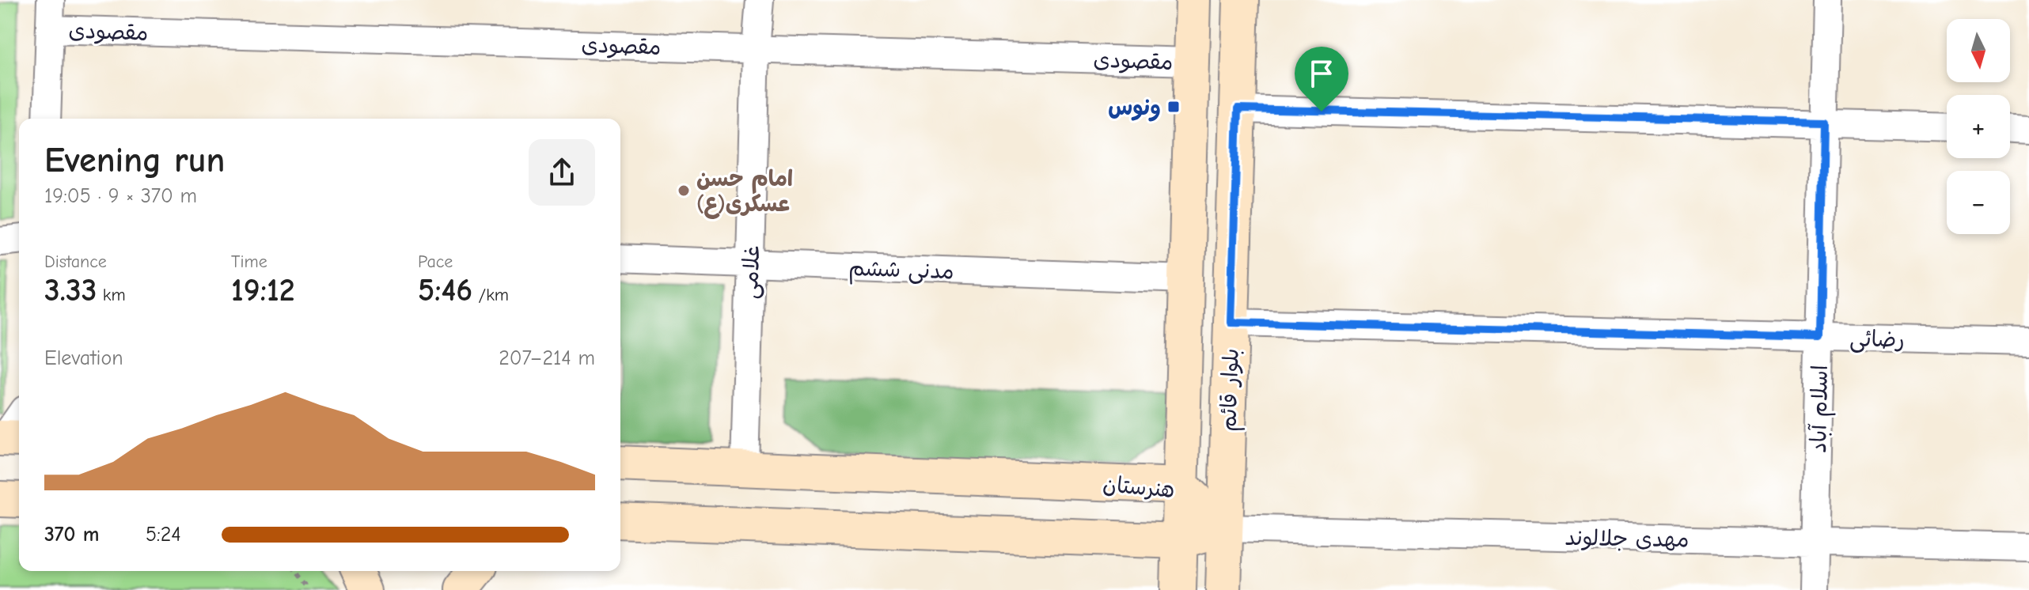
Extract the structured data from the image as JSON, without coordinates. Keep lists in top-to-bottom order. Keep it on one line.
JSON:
{"streets":{"main road":["بلوار قائم","هنرستان"],"street":["مقصودی","مدنی ششم","غلامی","رضائی","اسلام آباد","مهدی جلالوند"]},"crossings":[["مقصودی","غلامی"],["مقصودی","بلوار قائم"],["مدنی ششم","غلامی"],["مدنی ششم","بلوار قائم"],["غلامی","هنرستان"],["رضائی","بلوار قائم"],["رضائی","اسلام آباد"],["بلوار قائم","هنرستان"],["بلوار قائم","مهدی جلالوند"],["اسلام آباد","مهدی جلالوند"],["هنرستان","مهدی جلالوند"]],"places":{"transit":["ونوس"],"other":["امام حسن عسکری(ع)"]},"north":"bottom","page":{"map_buttons":["+","−"],"heading":["Evening run","19:05 · 9 × 370 m"],"stats":[["Distance","3.33 km"],["Time","19:12"],["Pace","5:46 /km"]],"chart":["Elevation","207–214 m"],"list":[{"name":"370 m","note":"5:24"}]}}
